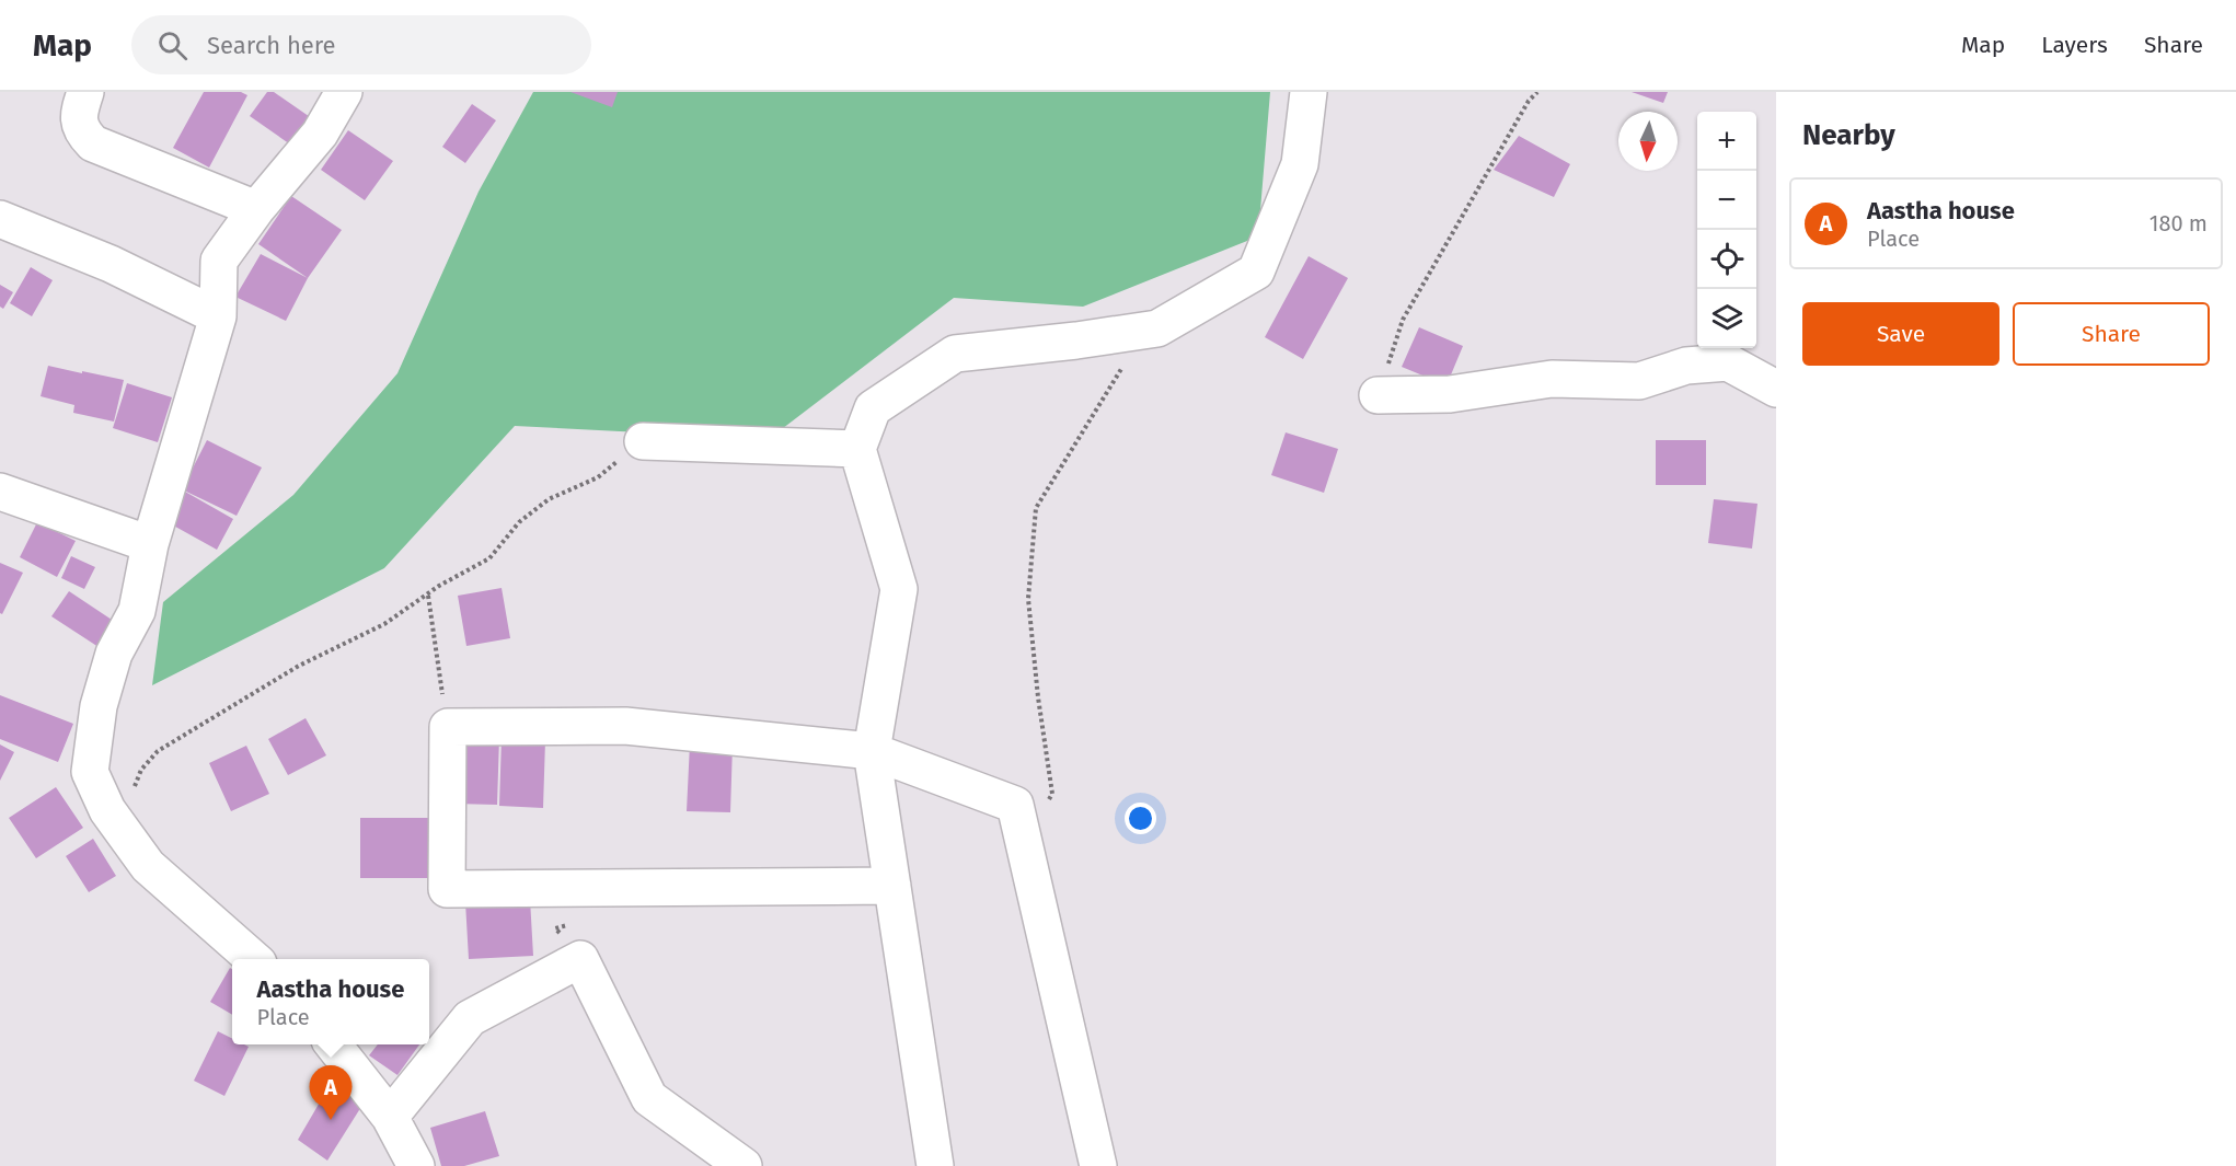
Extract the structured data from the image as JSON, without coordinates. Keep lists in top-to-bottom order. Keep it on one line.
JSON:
{"north":"bottom","page":{"header":"Map","search":"Search here","nav":["Map","Layers","Share"],"heading":"Nearby","map_buttons":["+","−"],"list":[{"mark":"A","name":"Aastha house","note":"Place","value":"180 m"}],"buttons":["Save","Share"],"popup":["Aastha house","Place"],"pins":"A"}}
